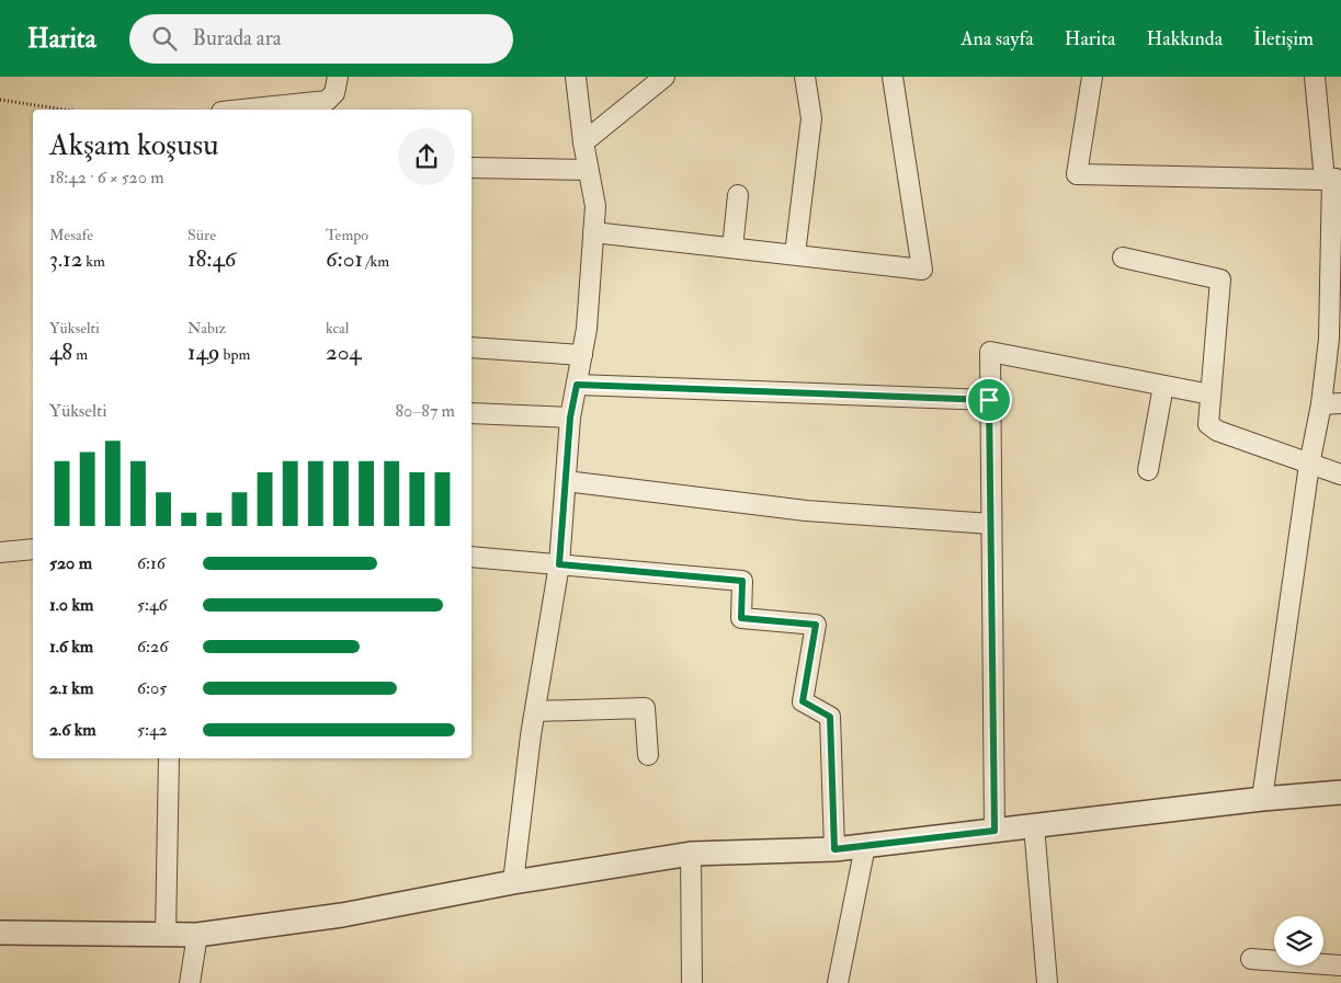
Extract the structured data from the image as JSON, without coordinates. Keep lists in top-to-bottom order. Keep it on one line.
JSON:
{"page":{"header":"Harita","search":"Burada ara","nav":["Ana sayfa","Harita","Hakkında","İletişim"],"heading":["Akşam koşusu","18:42 · 6 × 520 m"],"stats":[["Mesafe","3.12 km"],["Süre","18:46"],["Tempo","6:01 /km"],["Yükselti","48 m"],["Nabız","149 bpm"],["kcal","204"]],"chart":["Yükselti","80–87 m"],"list":[{"name":"520 m","note":"6:16"},{"name":"1.0 km","note":"5:46"},{"name":"1.6 km","note":"6:26"},{"name":"2.1 km","note":"6:05"},{"name":"2.6 km","note":"5:42"}]}}
